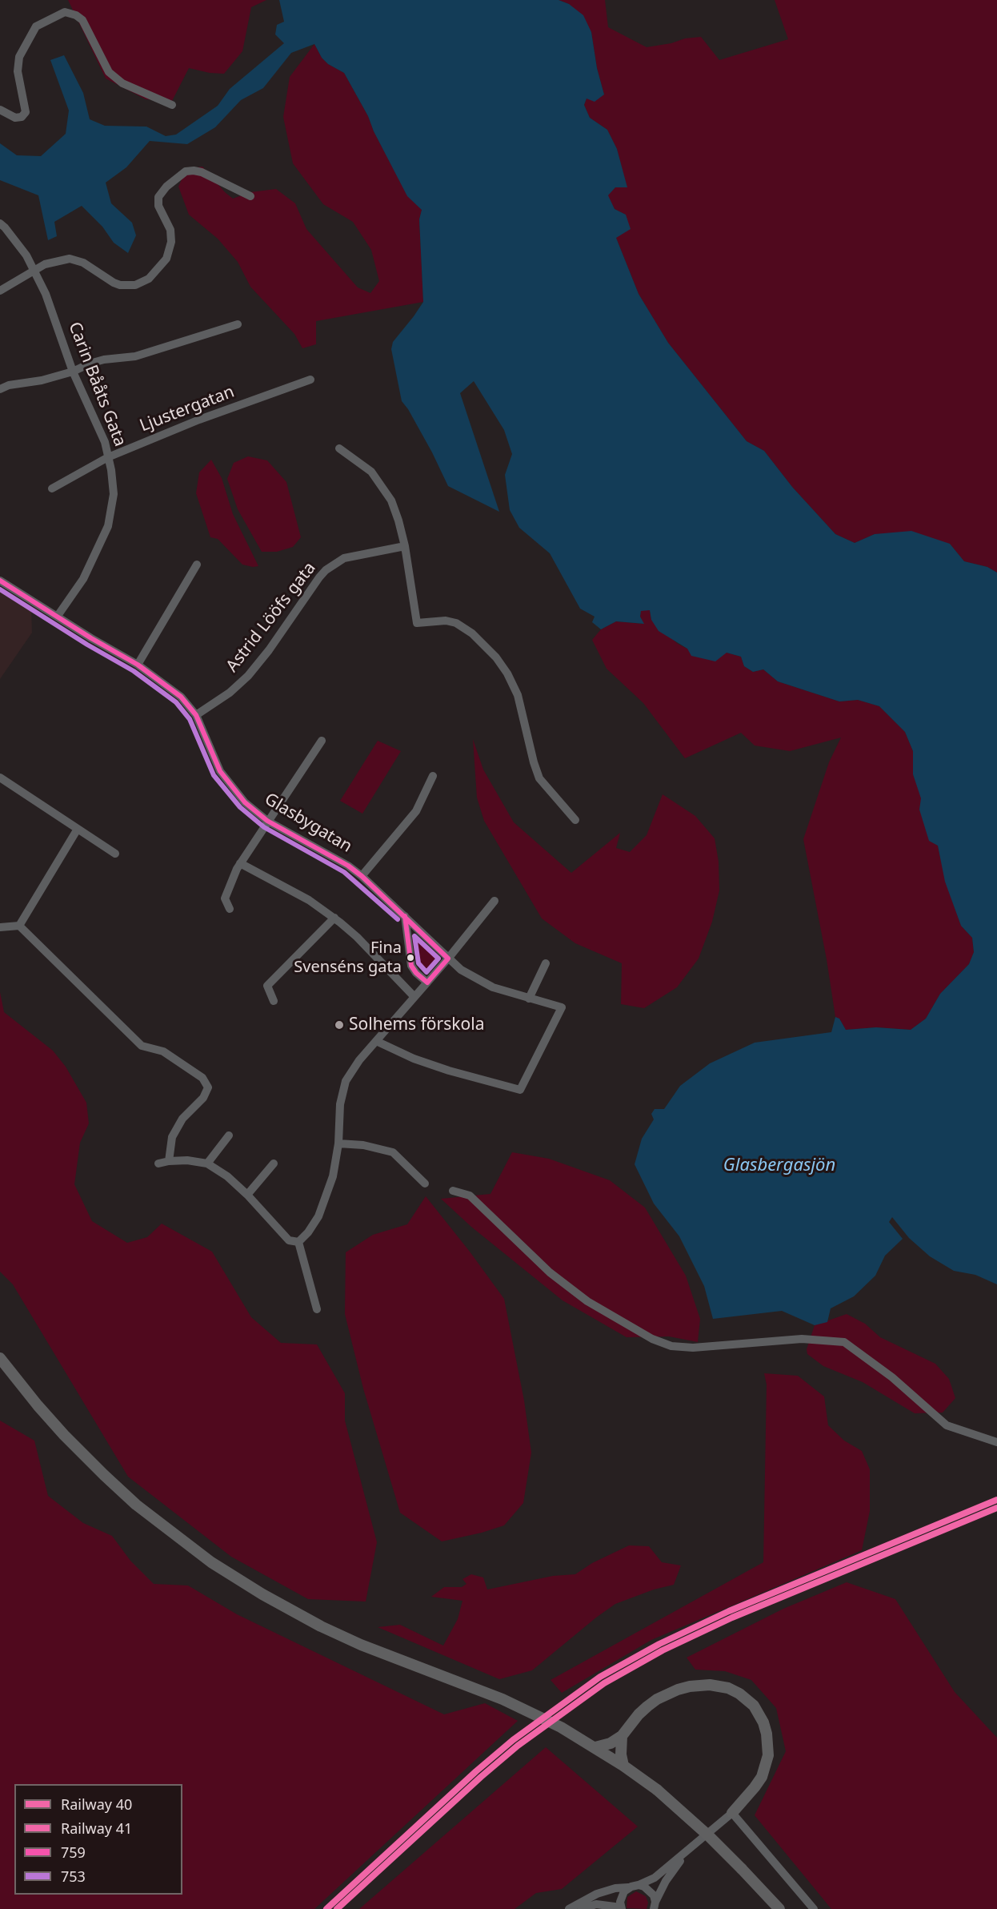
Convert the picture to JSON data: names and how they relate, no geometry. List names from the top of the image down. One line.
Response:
{"streets":{"street":["Carin Bååts Gata","Ljustergatan","Astrid Lööfs gata","Glasbygatan"]},"crossings":[["Carin Bååts Gata","Ljustergatan"],["Carin Bååts Gata","Glasbygatan"],["Astrid Lööfs gata","Glasbygatan"]],"water":["Glasbergasjön"],"places":["Fina Svenséns gata","Solhems förskola"],"lines":["transit line 759","transit line 753","rail line 40","rail line 41"],"legend":["Railway 40","Railway 41","759","753"]}
